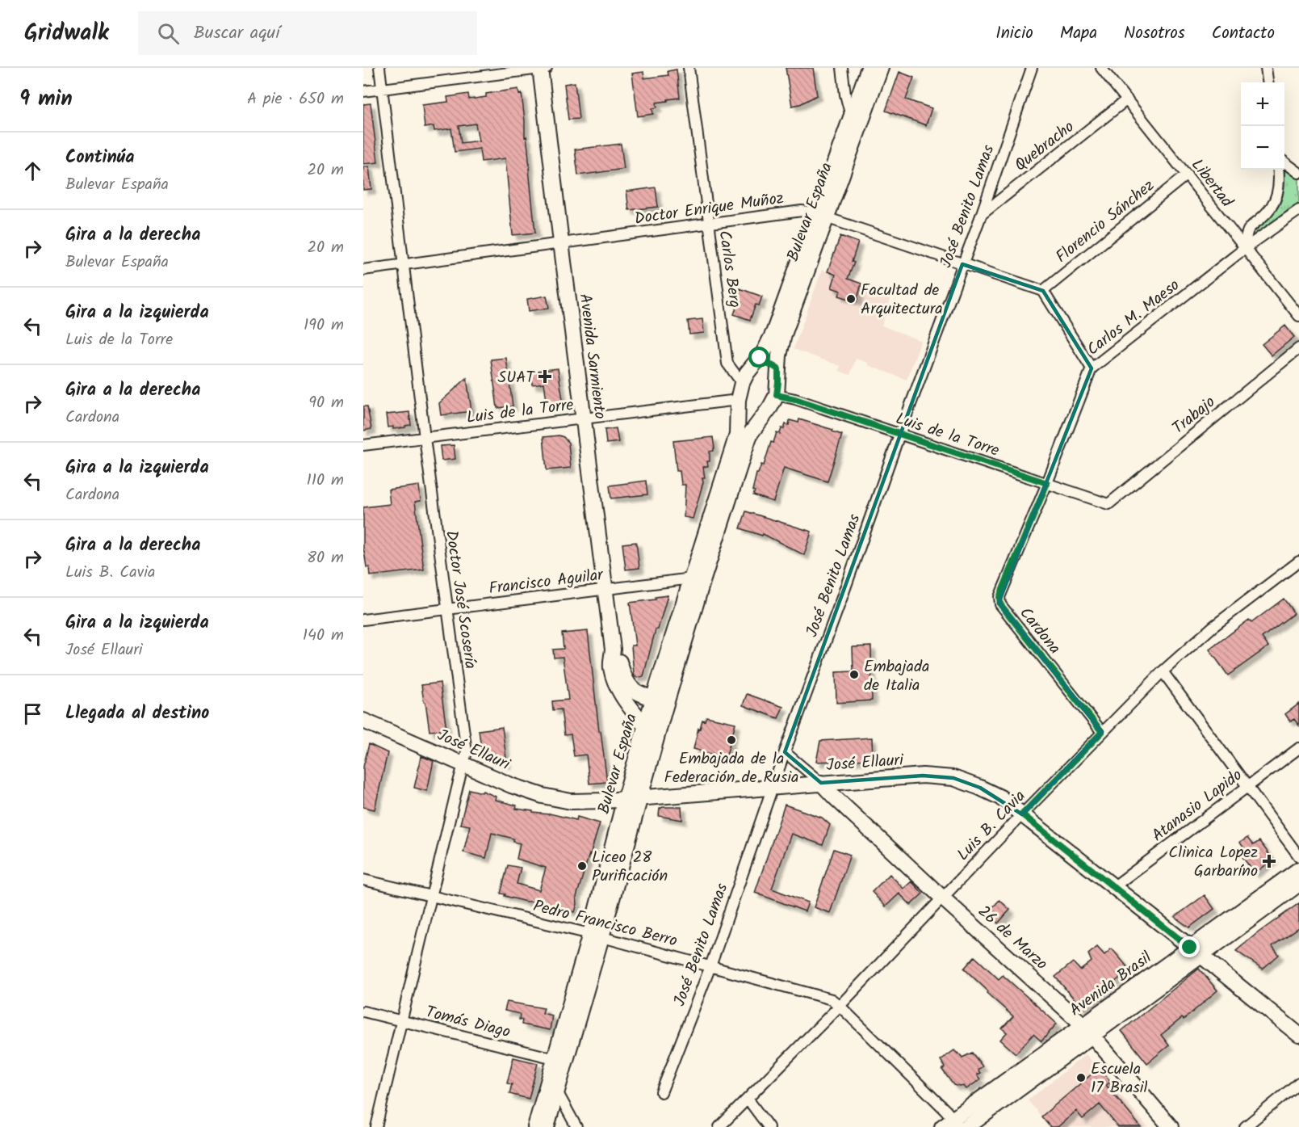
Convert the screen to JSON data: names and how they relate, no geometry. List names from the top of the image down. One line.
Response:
{"streets":{"street":["Quebracho","Libertad","José Benito Lamas","Doctor Enrique Muñoz","Bulevar España","Florencio Sánchez","Carlos Berg","Carlos M. Maeso","Avenida Sarmiento","Luis de la Torre","Trabajo","Francisco Aguilar","Doctor José Scosería","Cardona","José Ellauri","Atanasio Lapido","Luis B. Cavia","Pedro Francisco Berro","26 de Marzo","Avenida Brasil","Tomás Diago"]},"crossings":[["Quebracho","Libertad"],["Quebracho","José Benito Lamas"],["Libertad","Florencio Sánchez"],["Libertad","Carlos M. Maeso"],["José Benito Lamas","Doctor Enrique Muñoz"],["José Benito Lamas","Luis de la Torre"],["José Benito Lamas","José Ellauri"],["José Benito Lamas","Pedro Francisco Berro"],["Doctor Enrique Muñoz","Bulevar España"],["Doctor Enrique Muñoz","Florencio Sánchez"],["Doctor Enrique Muñoz","Carlos Berg"],["Doctor Enrique Muñoz","Avenida Sarmiento"],["Doctor Enrique Muñoz","Doctor José Scosería"],["Bulevar España","Carlos Berg"],["Bulevar España","Avenida Sarmiento"],["Bulevar España","Luis de la Torre"],["Bulevar España","Francisco Aguilar"],["Bulevar España","José Ellauri"],["Bulevar España","Pedro Francisco Berro"],["Bulevar España","Tomás Diago"],["Carlos Berg","Luis de la Torre"],["Carlos M. Maeso","Luis de la Torre"],["Carlos M. Maeso","Cardona"],["Avenida Sarmiento","Luis de la Torre"],["Avenida Sarmiento","Francisco Aguilar"],["Luis de la Torre","Trabajo"],["Luis de la Torre","Doctor José Scosería"],["Luis de la Torre","Cardona"],["Francisco Aguilar","Doctor José Scosería"],["Doctor José Scosería","José Ellauri"],["Doctor José Scosería","Pedro Francisco Berro"],["Doctor José Scosería","Tomás Diago"],["Cardona","Luis B. Cavia"],["José Ellauri","Atanasio Lapido"],["José Ellauri","Luis B. Cavia"],["José Ellauri","26 de Marzo"],["José Ellauri","Avenida Brasil"],["Luis B. Cavia","Pedro Francisco Berro"],["Luis B. Cavia","26 de Marzo"],["Pedro Francisco Berro","Avenida Brasil"],["26 de Marzo","Avenida Brasil"]],"places":{"other":["Facultad de Arquitectura","Embajada de Italia","Embajada de la Federación de Rusia","Liceo 28 Purificación","Escuela 17 Brasil"],"health":["SUAT","Clinica Lopez Garbaríno"]},"page":{"header":"Gridwalk","search":"Buscar aquí","nav":["Inicio","Mapa","Nosotros","Contacto"],"heading":["9 min","A pie · 650 m"],"map_buttons":["+","−"],"list":[["Continúa","Bulevar España","20 m"],["Gira a la derecha","Bulevar España","20 m"],["Gira a la izquierda","Luis de la Torre","190 m"],["Gira a la derecha","Cardona","90 m"],["Gira a la izquierda","Cardona","110 m"],["Gira a la derecha","Luis B. Cavia","80 m"],["Gira a la izquierda","José Ellauri","140 m"],"Llegada al destino"]}}
